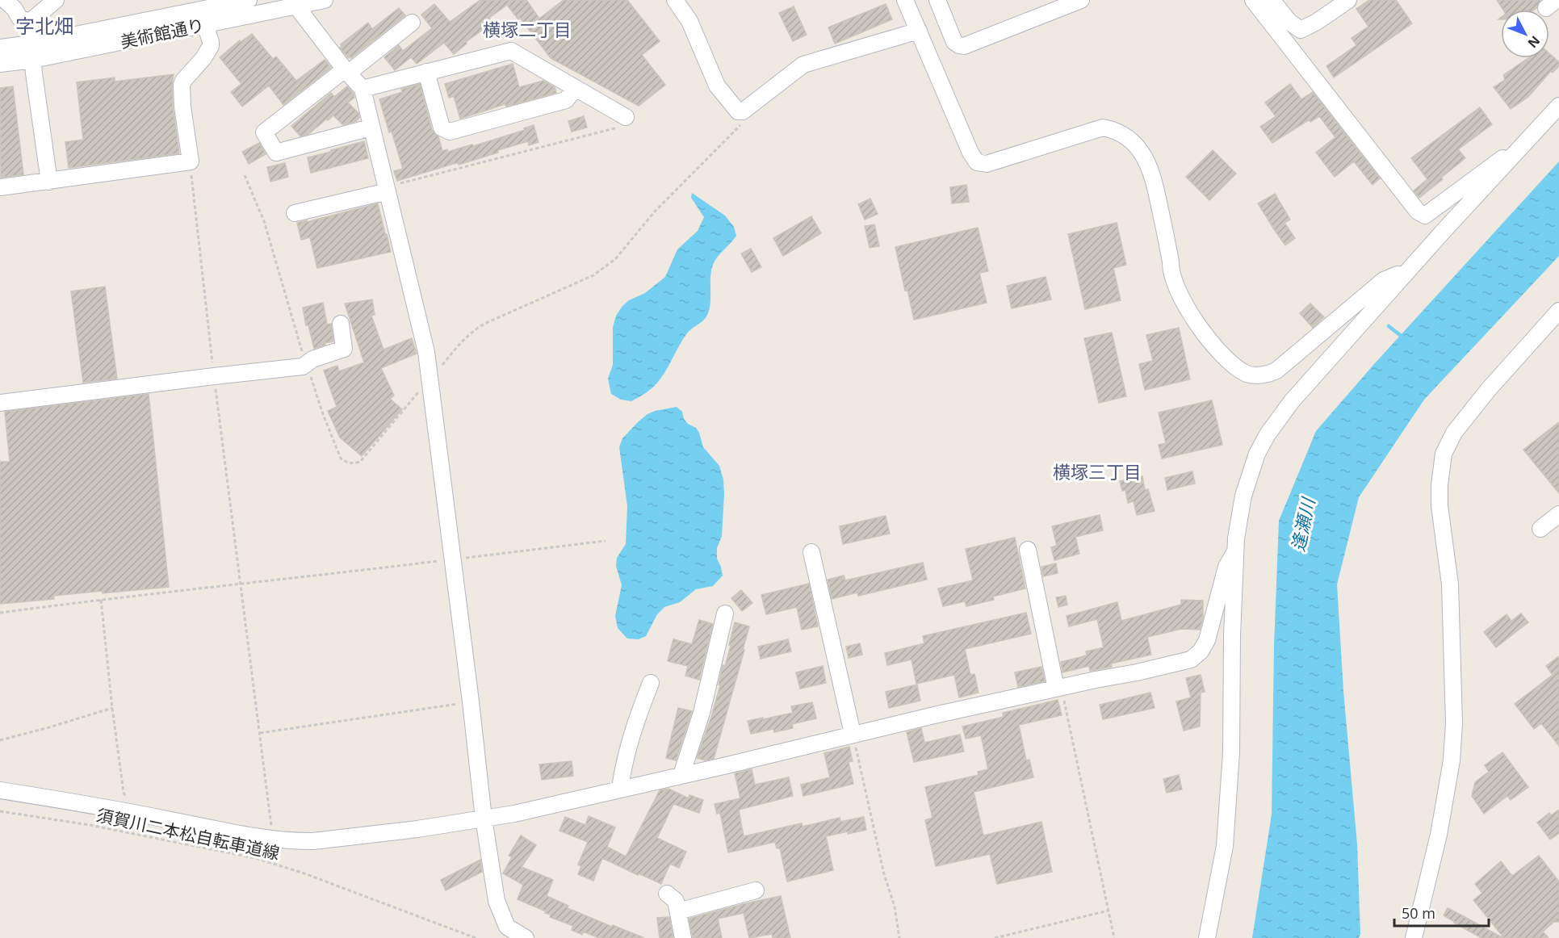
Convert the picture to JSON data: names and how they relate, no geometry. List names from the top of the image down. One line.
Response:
{"streets":{"street":["美術館通り"],"path":["須賀川二本松自転車道線"]},"districts":["字北畑","横塚二丁目","横塚三丁目"],"water":["逢瀬川"],"scale_bar":"50 m","north":"bottom right"}
